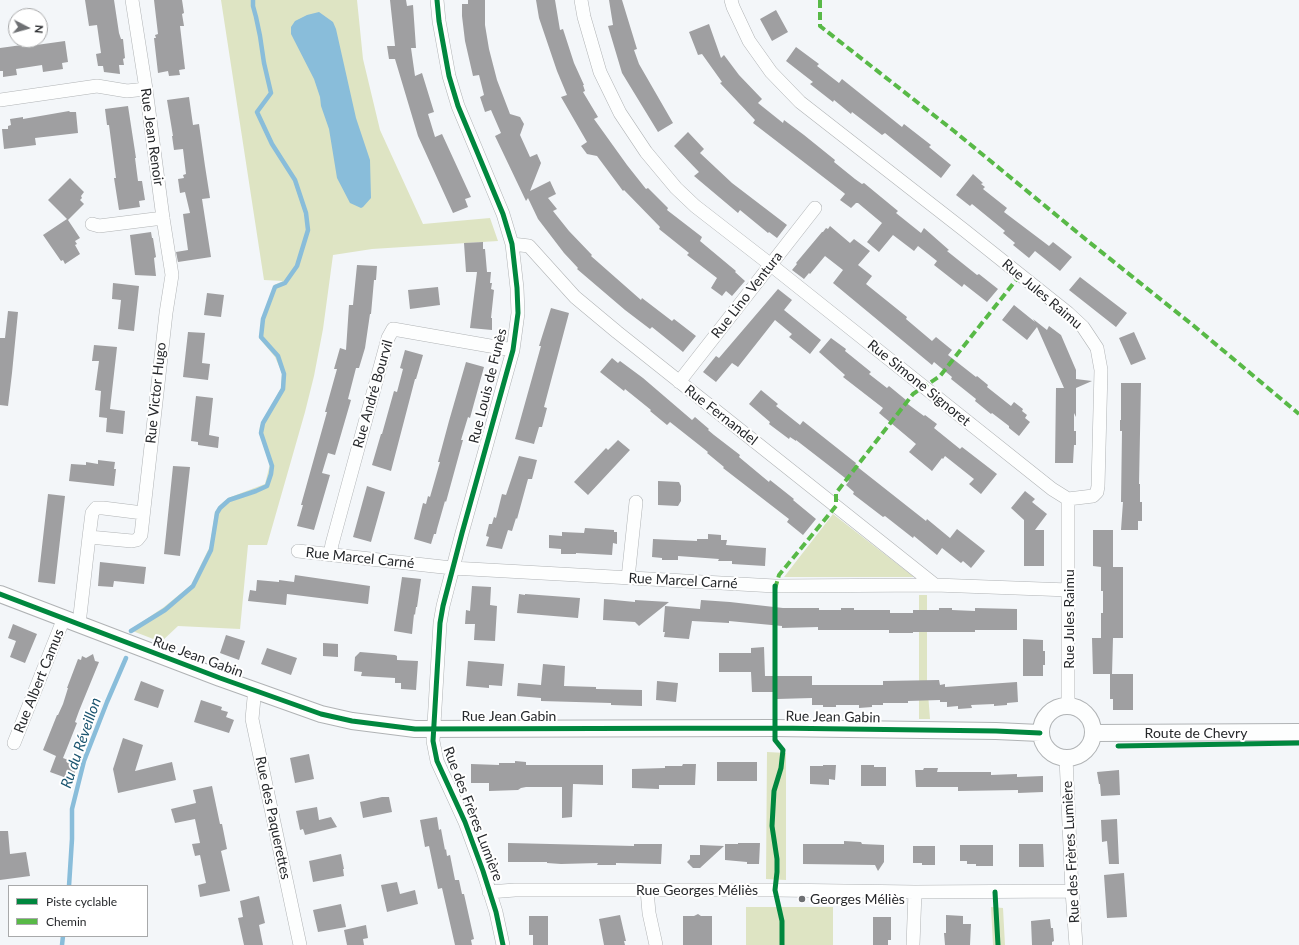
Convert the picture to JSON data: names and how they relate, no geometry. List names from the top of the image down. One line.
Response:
{"streets":{"street":["Rue Jean Renoir","Rue Jules Raimu","Rue Lino Ventura","Rue Simone Signoret","Rue Louis de Funès","Rue Victor Hugo","Rue André Bourvil","Rue Fernandel","Rue Marcel Carné","Rue Jean Gabin","Rue Albert Camus","Route de Chevry","Rue des Frères Lumière","Rue des Paquerettes","Rue Georges Méliès"]},"crossings":[["Rue Jean Renoir","Rue Victor Hugo"],["Rue Jules Raimu","Rue Simone Signoret"],["Rue Jules Raimu","Rue Marcel Carné"],["Rue Jules Raimu","Rue Jean Gabin"],["Rue Jules Raimu","Route de Chevry"],["Rue Jules Raimu","Rue des Frères Lumière"],["Rue Lino Ventura","Rue Simone Signoret"],["Rue Lino Ventura","Rue Fernandel"],["Rue Louis de Funès","Rue André Bourvil"],["Rue Louis de Funès","Rue Fernandel"],["Rue Louis de Funès","Rue Marcel Carné"],["Rue Louis de Funès","Rue Jean Gabin"],["Rue Louis de Funès","Rue des Frères Lumière"],["Rue André Bourvil","Rue Marcel Carné"],["Rue Fernandel","Rue Marcel Carné"],["Rue Jean Gabin","Rue Albert Camus"],["Rue Jean Gabin","Route de Chevry"],["Rue Jean Gabin","Rue des Frères Lumière"],["Rue Jean Gabin","Rue des Paquerettes"],["Route de Chevry","Rue des Frères Lumière"],["Rue des Frères Lumière","Rue Georges Méliès"]],"water":["Ru du Réveillon"],"places":["Georges Méliès"],"legend":["Piste cyclable","Chemin"],"north":"right"}
